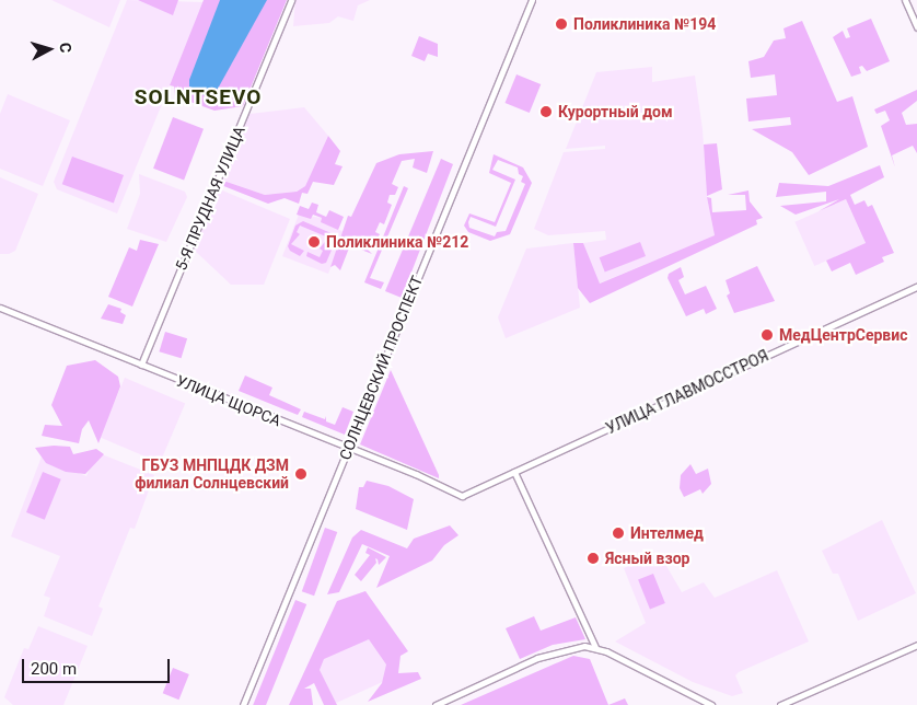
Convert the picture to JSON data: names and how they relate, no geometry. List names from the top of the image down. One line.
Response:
{"streets":{"street":["5-Я ПРУДНАЯ УЛИЦА","СОЛНЦЕВСКИЙ ПРОСПЕКТ","УЛИЦА ГЛАВМОССТРОЯ","УЛИЦА ЩОРСА"]},"crossings":[["5-Я ПРУДНАЯ УЛИЦА","УЛИЦА ЩОРСА"],["СОЛНЦЕВСКИЙ ПРОСПЕКТ","УЛИЦА ЩОРСА"],["УЛИЦА ГЛАВМОССТРОЯ","УЛИЦА ЩОРСА"]],"districts":["SOLNTSEVO"],"places":["Поликлиника №194","Курортный дом","Поликлиника №212","МедЦентрСервис","ГБУЗ МНПЦДК ДЗМ филиал Солнцевский","Интелмед","Ясный взор"],"scale_bar":"200 m","north":"right"}
